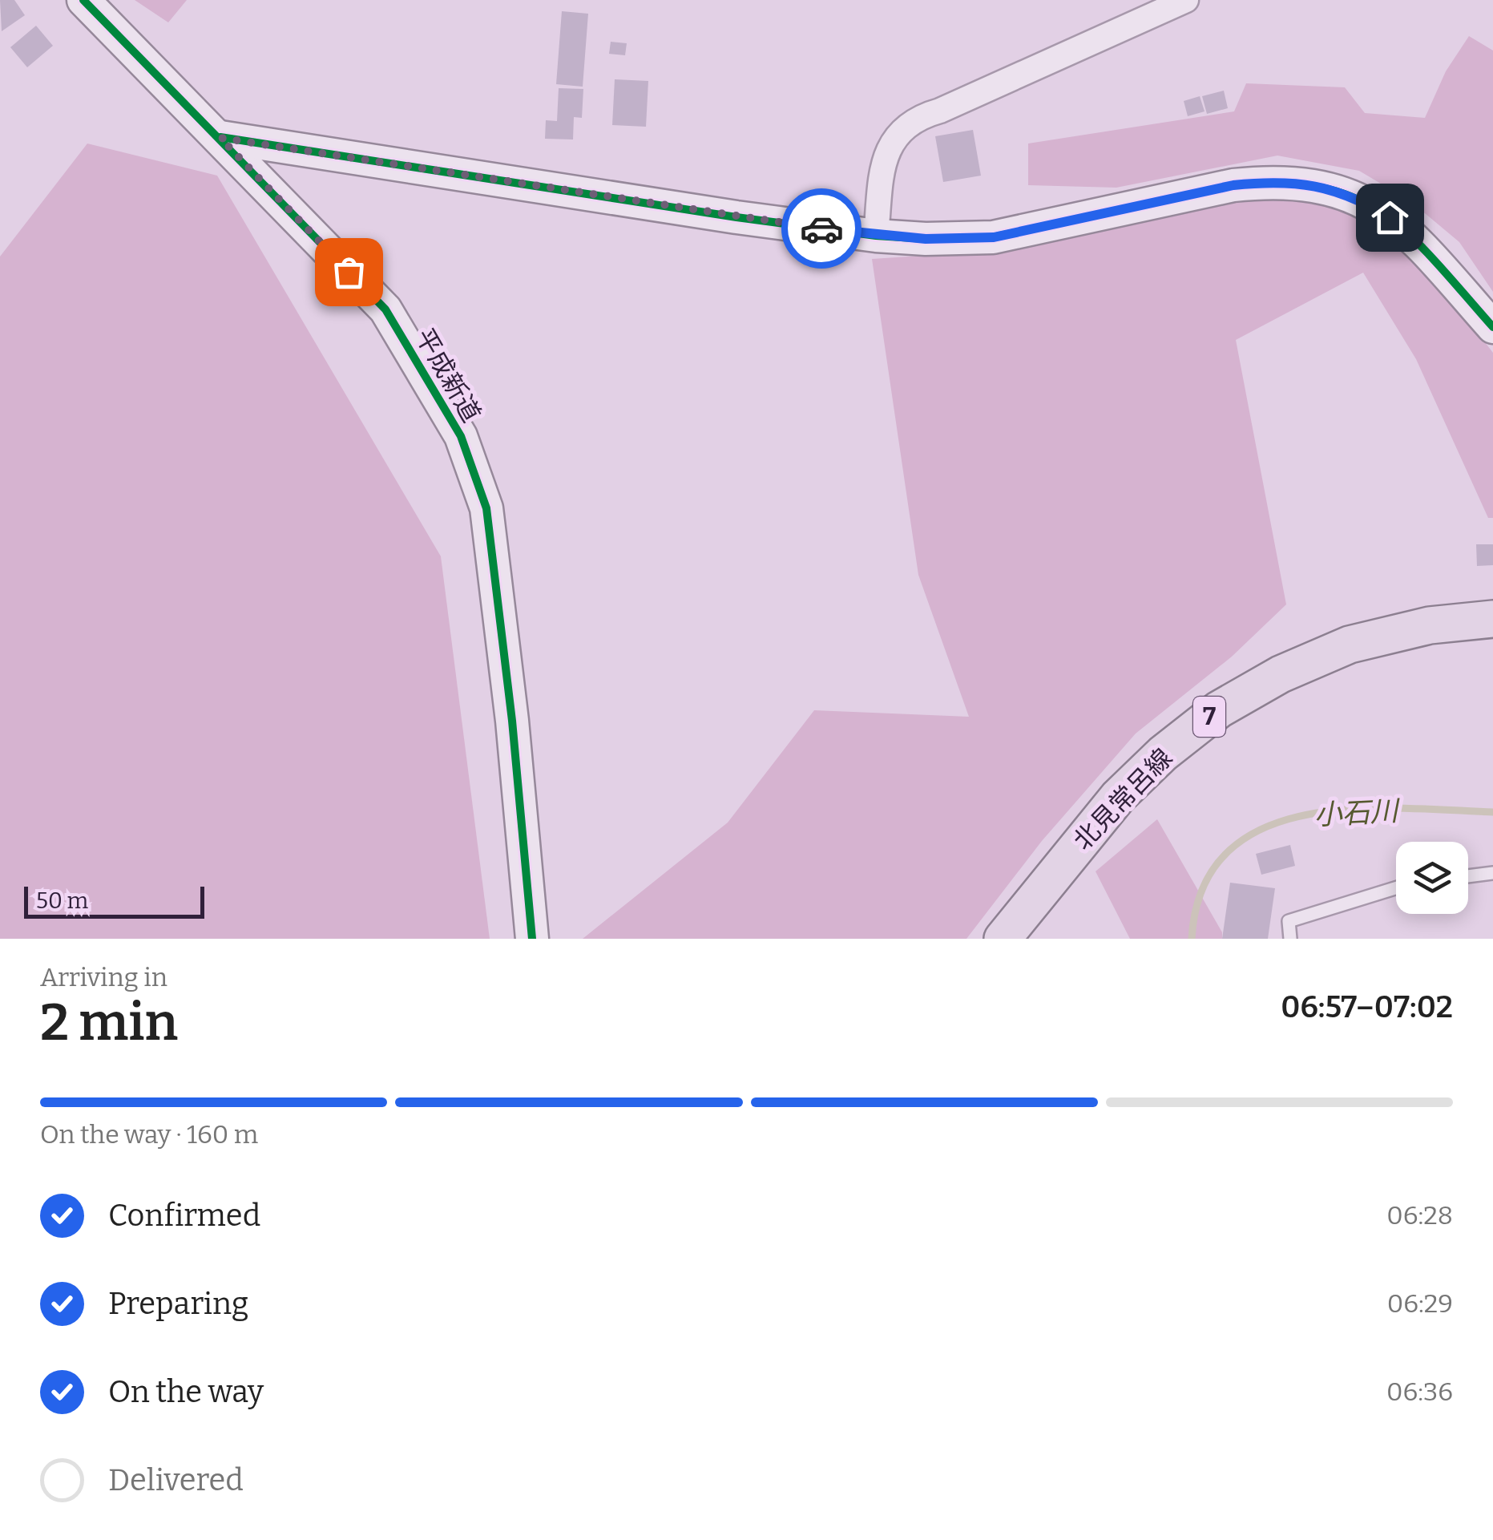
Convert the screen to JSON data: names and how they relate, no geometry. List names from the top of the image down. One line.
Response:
{"streets":{"main road":["7","北見常呂線"],"street":["平成新道"]},"water":["小石川"],"scale_bar":"50 m","page":{"scale":"50 m","heading":["2 min","Arriving in","06:57–07:02"],"bar":"On the way · 160 m","list":[["Confirmed","06:28"],["Preparing","06:29"],["On the way","06:36"],"Delivered"]}}
